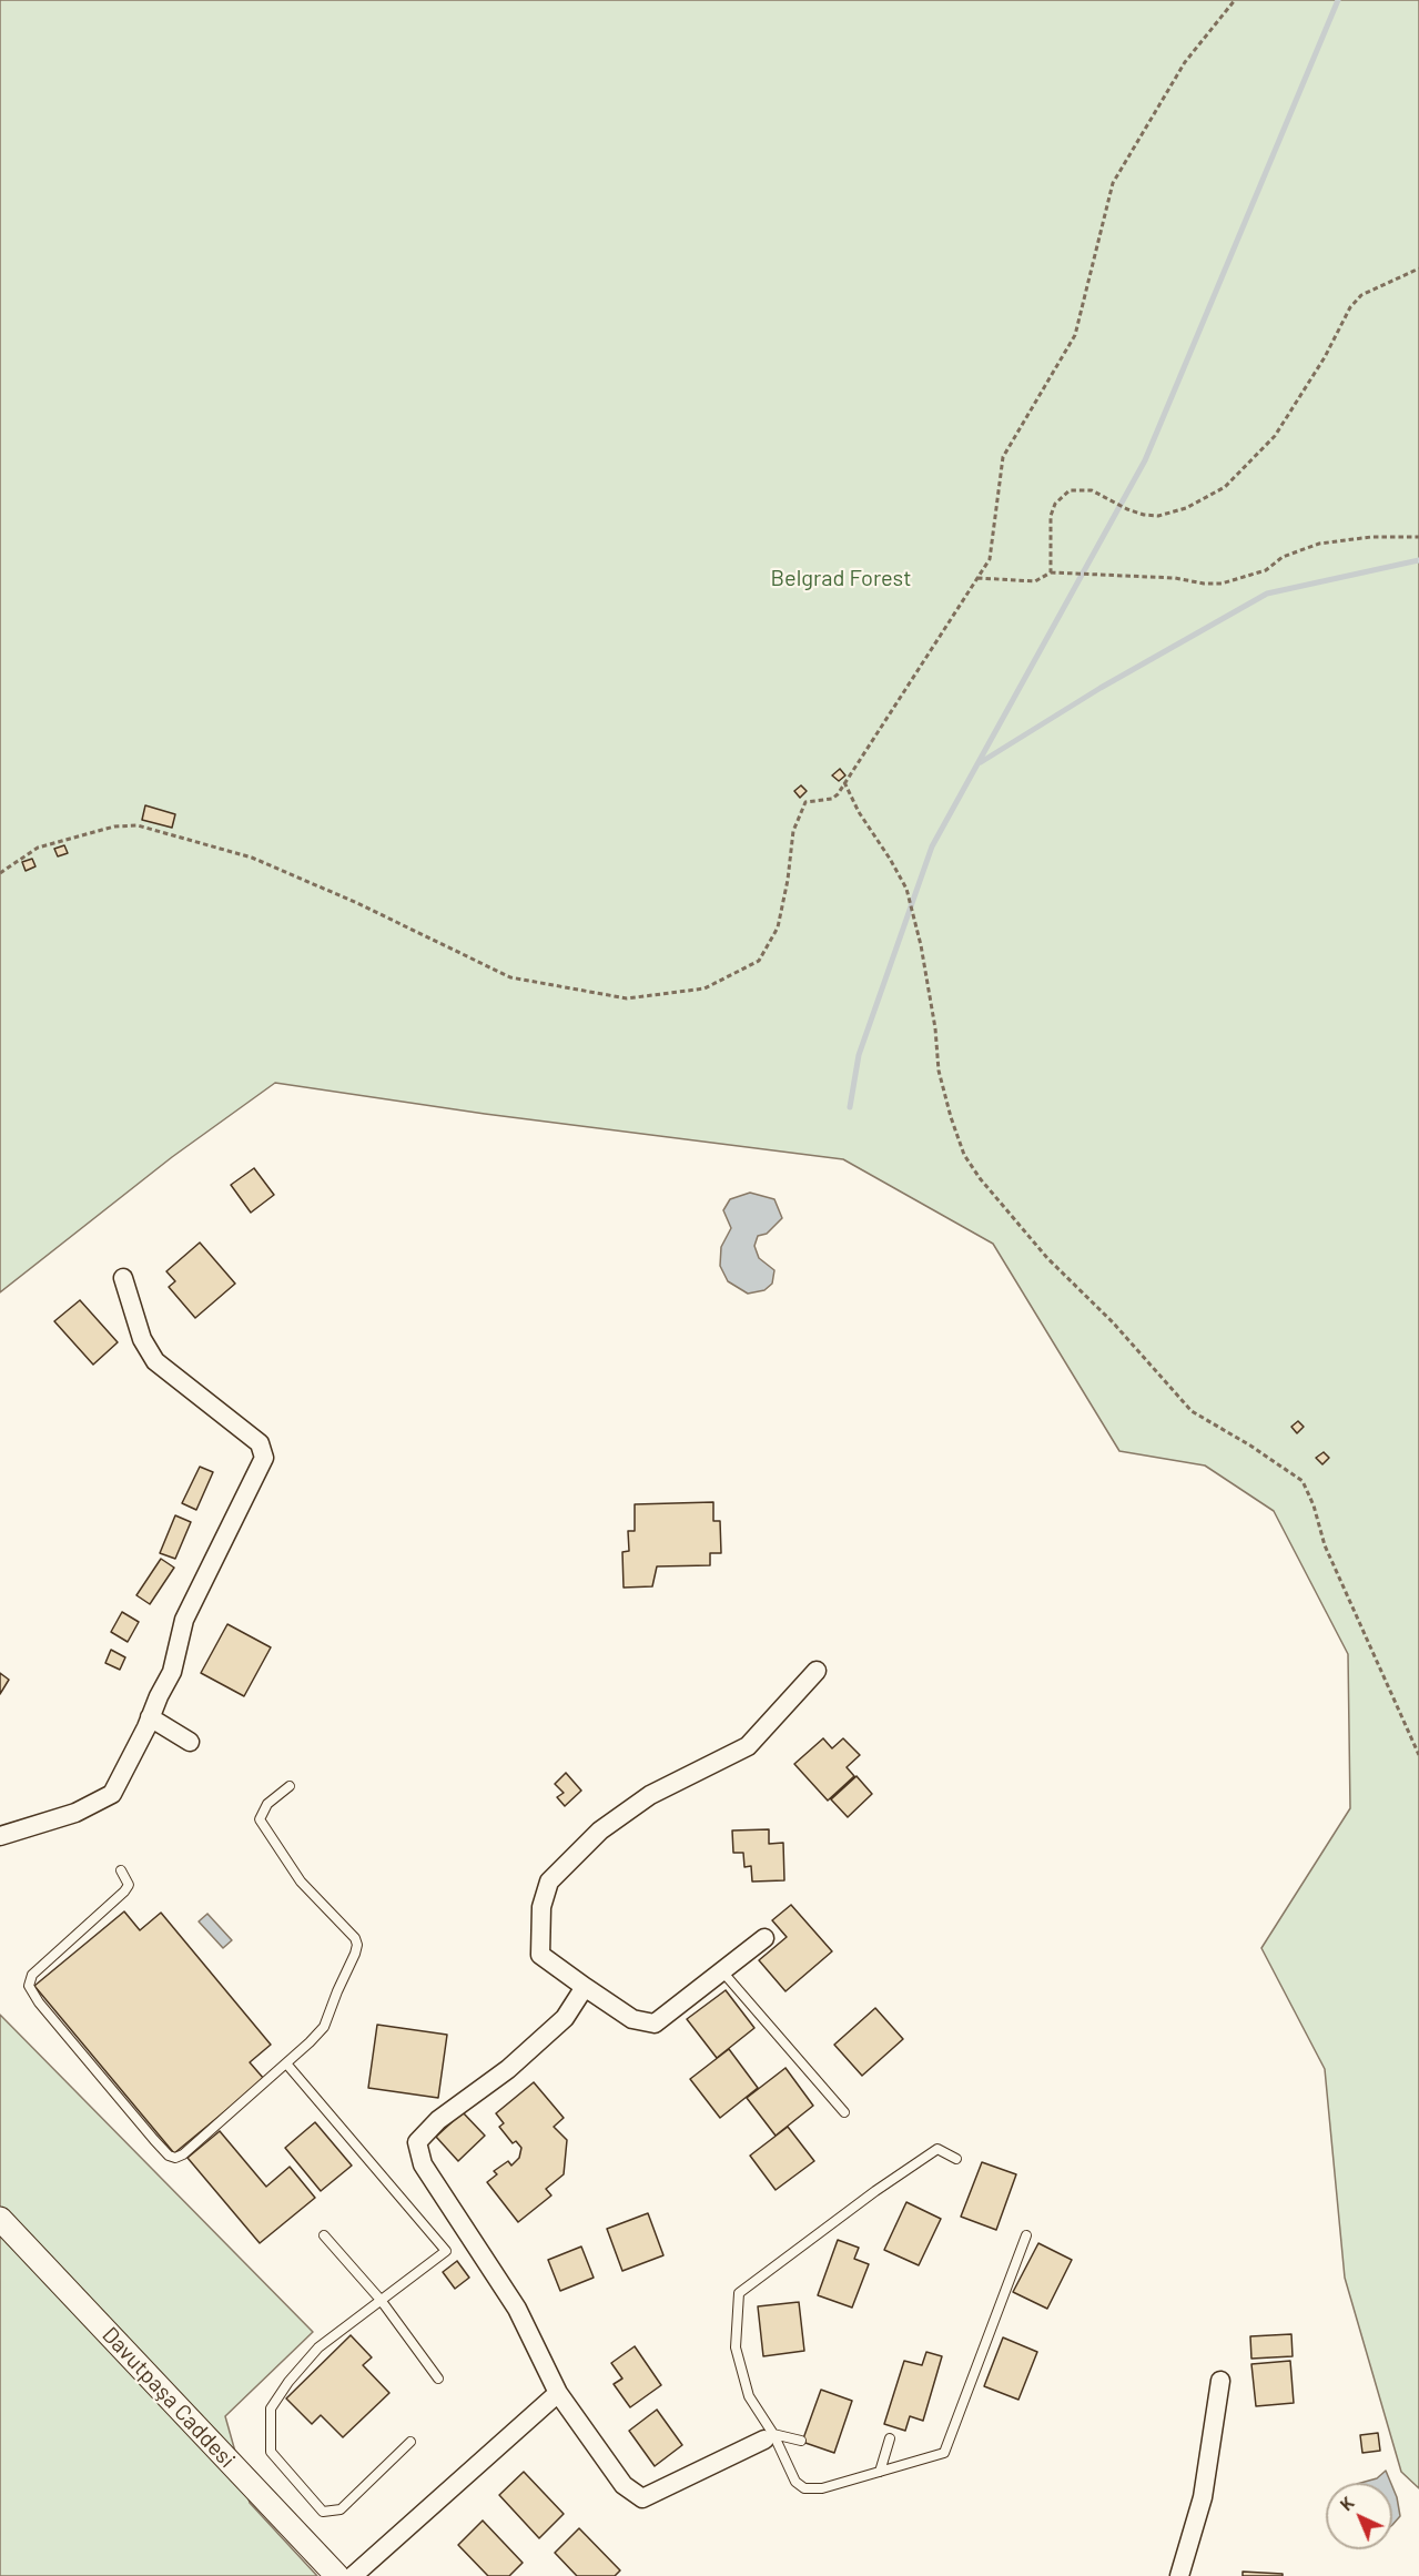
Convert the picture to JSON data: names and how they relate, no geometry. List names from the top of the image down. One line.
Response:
{"streets":{"street":["Davutpaşa Caddesi"]},"parks":["Belgrad Forest"],"north":"top left"}
